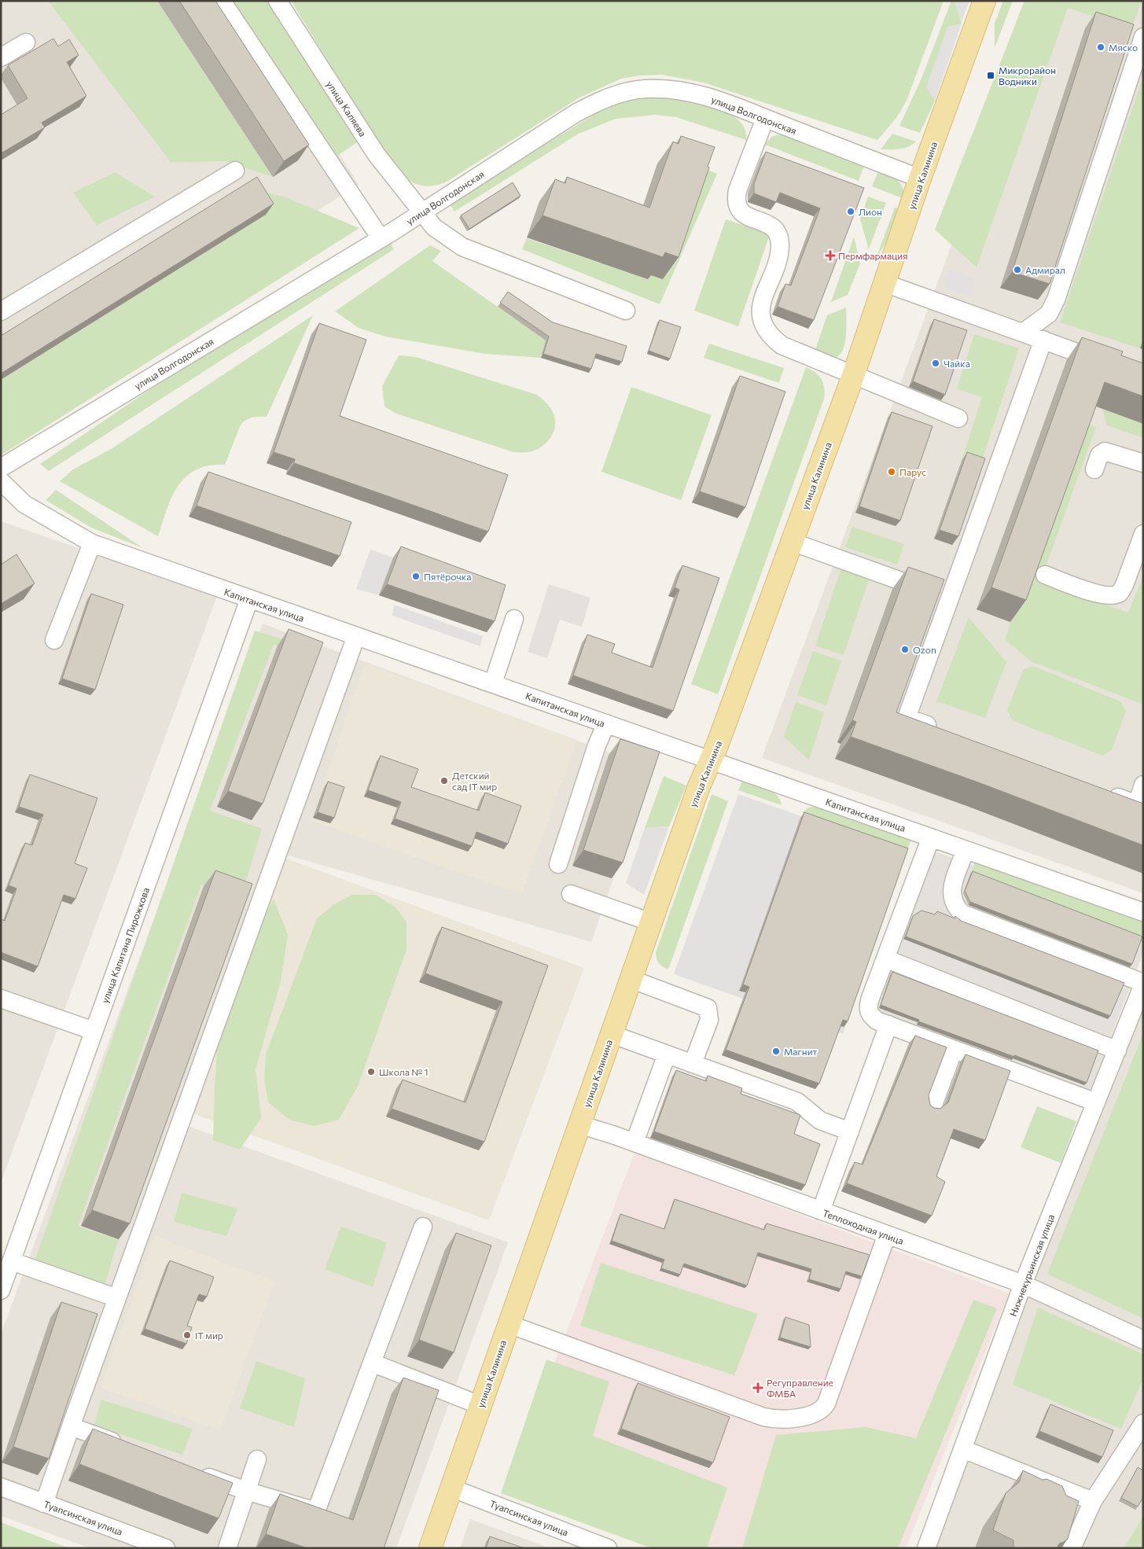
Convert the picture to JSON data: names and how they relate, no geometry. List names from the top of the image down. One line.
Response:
{"streets":{"main road":["улица Калинина"],"street":["улица Каляева","улица Волгодонская","Капитанская улица","улица Капитана Пирожкова","Теплоходная улица","Нижнекурьинская улица","Туапсинская улица"]},"crossings":[["улица Каляева","улица Волгодонская"],["улица Волгодонская","улица Калинина"],["улица Калинина","Капитанская улица"],["улица Калинина","Теплоходная улица"],["улица Калинина","Туапсинская улица"],["Капитанская улица","улица Капитана Пирожкова"],["Теплоходная улица","Нижнекурьинская улица"]],"places":{"other":["Мяско","Лион","Адмирал","Чайка","Парус","Пятёрочка","Ozon","Детский сад IT мир","Магнит","Школа № 1","IT мир"],"transit":["Микрорайон Водники"],"health":["Пермфармация","Регуправление ФМБА"]}}
